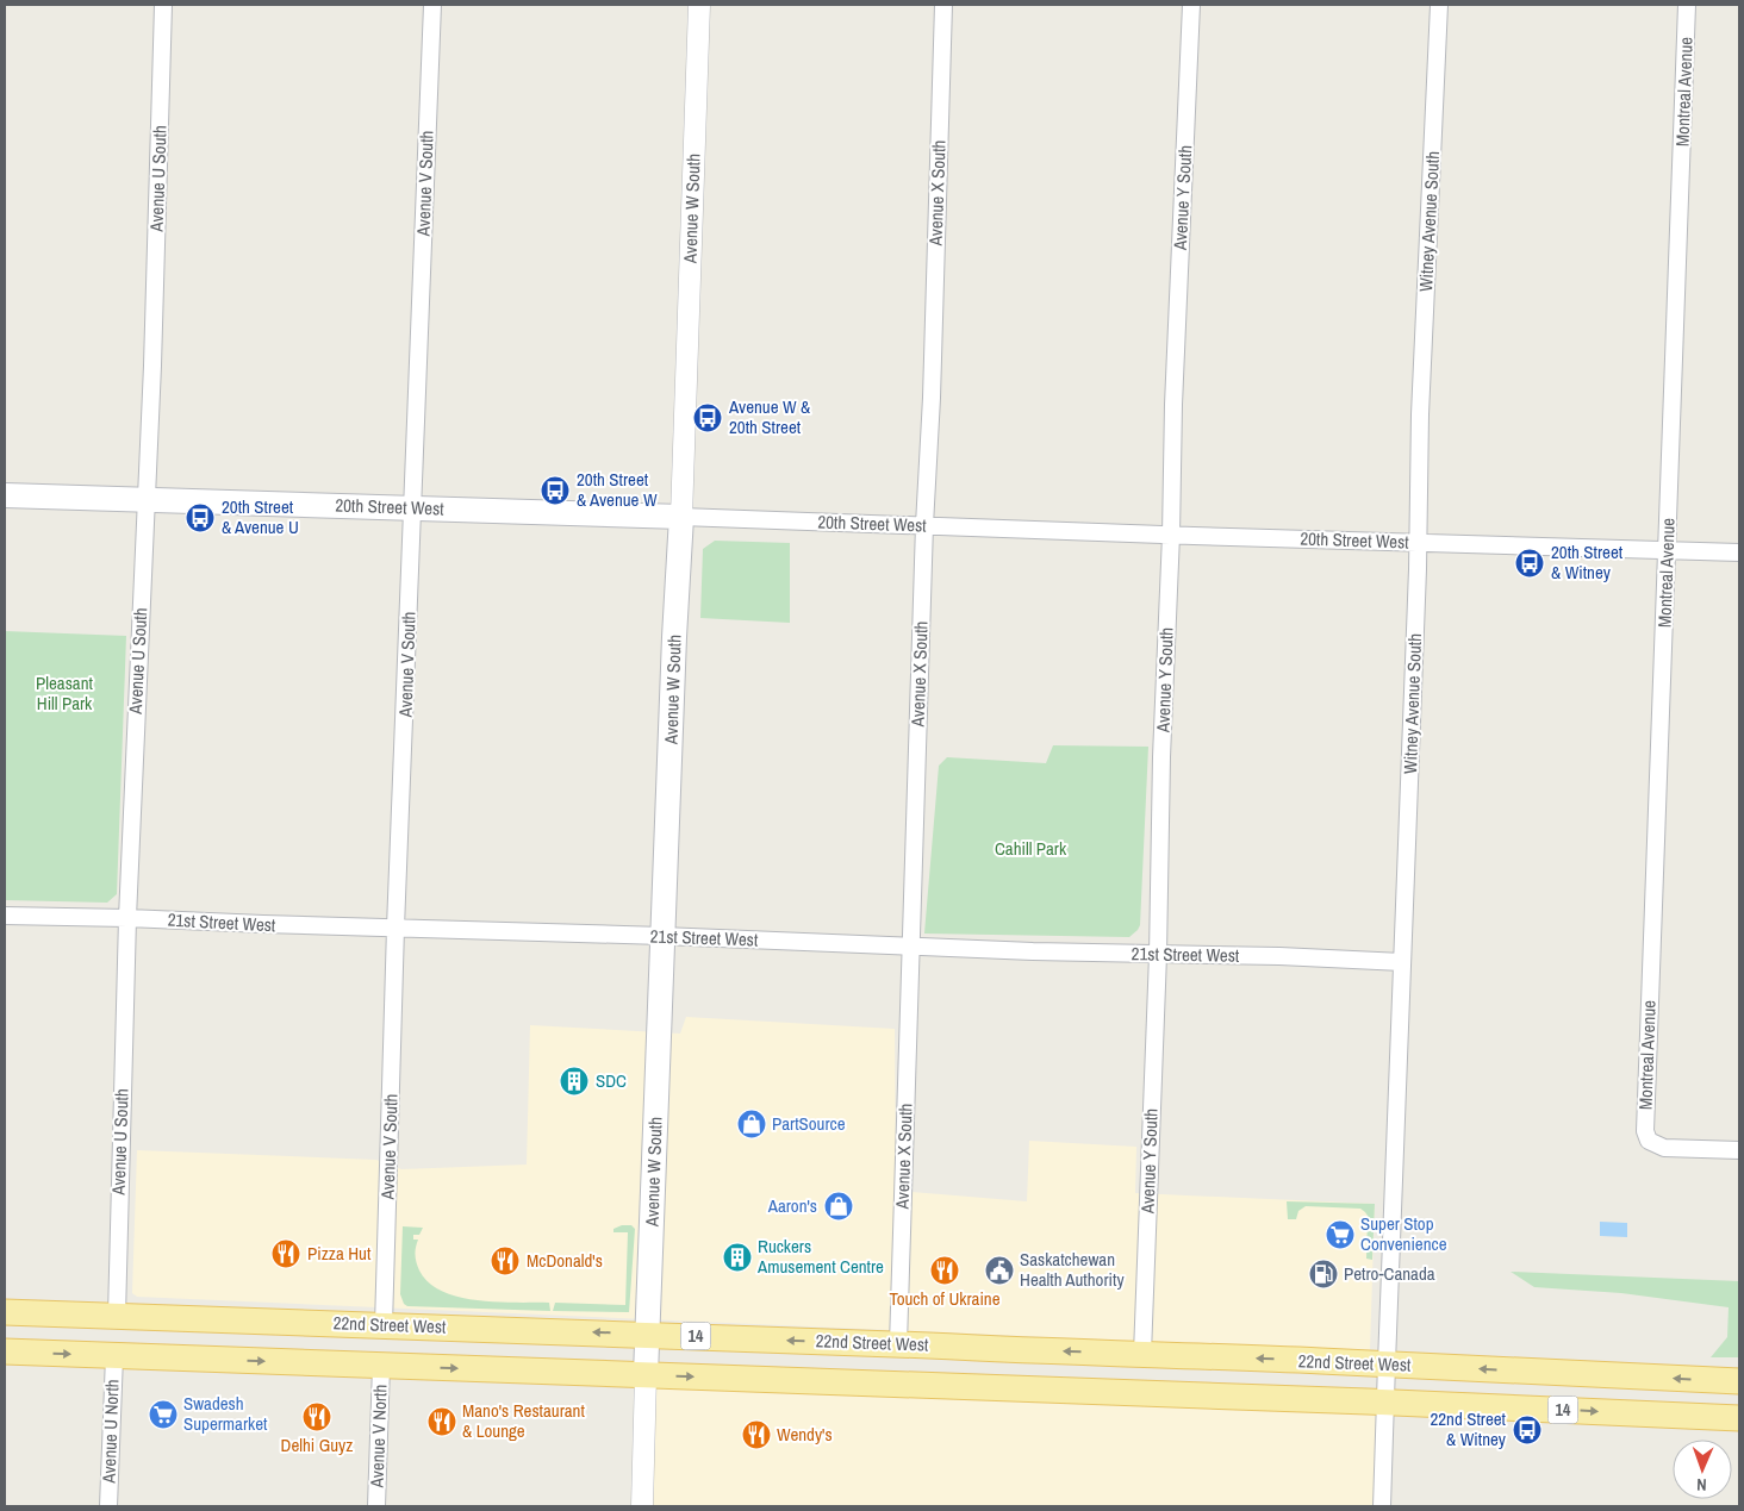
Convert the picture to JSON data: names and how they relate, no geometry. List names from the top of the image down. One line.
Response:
{"streets":{"main road":["Avenue W South","20th Street West","22nd Street West","14"],"street":["Montreal Avenue","Avenue U South","Avenue V South","Avenue X South","Avenue Y South","Witney Avenue South","21st Street West","Avenue U North","Avenue V North"]},"crossings":[["Montreal Avenue","20th Street West"],["Avenue U South","20th Street West"],["Avenue U South","21st Street West"],["Avenue U South","22nd Street West"],["Avenue V South","20th Street West"],["Avenue V South","21st Street West"],["Avenue V South","22nd Street West"],["Avenue X South","20th Street West"],["Avenue X South","21st Street West"],["Avenue X South","22nd Street West"],["Avenue Y South","20th Street West"],["Avenue Y South","21st Street West"],["Avenue Y South","22nd Street West"],["Avenue W South","20th Street West"],["Avenue W South","21st Street West"],["Avenue W South","22nd Street West"],["Avenue W South","14"],["Witney Avenue South","20th Street West"],["Witney Avenue South","21st Street West"],["Witney Avenue South","22nd Street West"],["Witney Avenue South","14"],["14","Avenue U North"],["14","Avenue V North"]],"parks":["Pleasant Hill Park","Cahill Park"],"places":{"bus stop":["Avenue W & 20th Street","20th Street & Avenue W","20th Street & Avenue U","20th Street & Witney","22nd Street & Witney"],"building":["SDC","Ruckers Amusement Centre"],"shop":["PartSource","Aaron's"],"supermarket":["Super Stop Convenience","Swadesh Supermarket"],"restaurant":["Pizza Hut","McDonald's","Touch of Ukraine","Delhi Guyz","Mano's Restaurant & Lounge","Wendy's"],"public building":["Saskatchewan Health Authority"],"fuel station":["Petro-Canada"]},"north":"bottom"}
